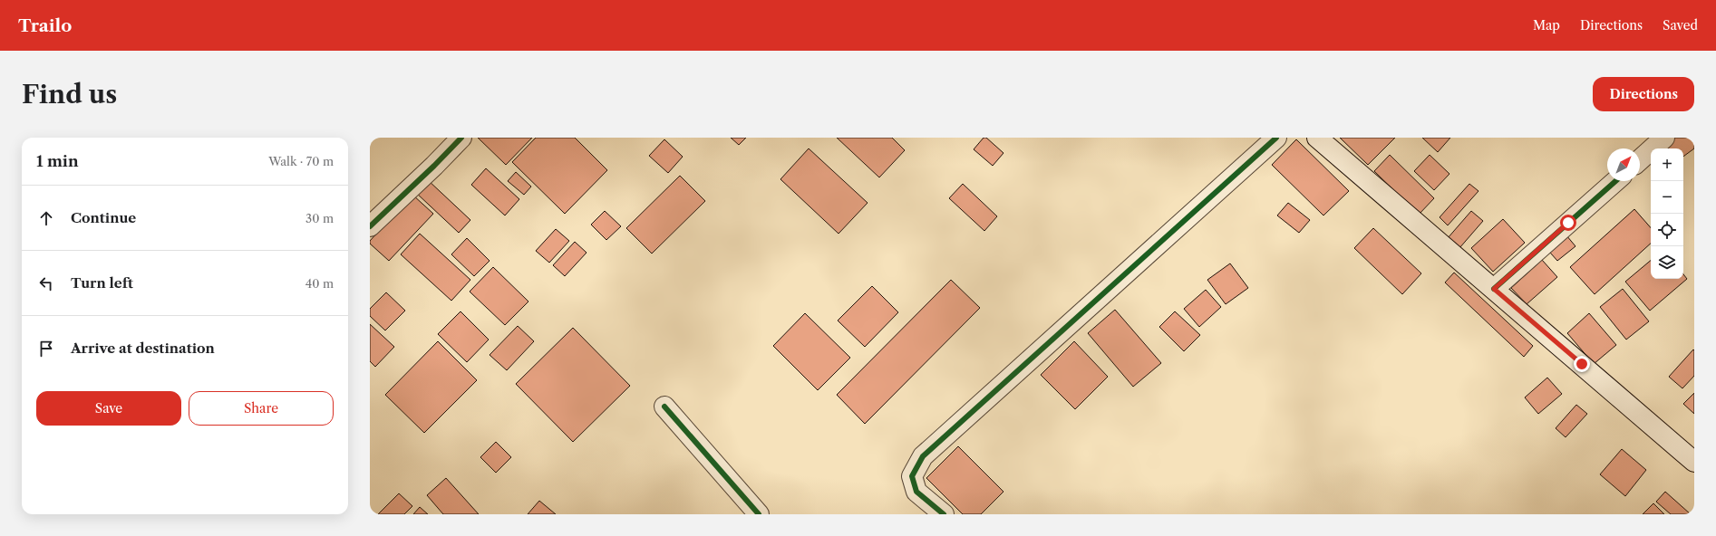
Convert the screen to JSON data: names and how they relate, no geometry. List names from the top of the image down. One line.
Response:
{"north":"top right","page":{"header":"Trailo","nav":["Map","Directions","Saved"],"buttons":["Directions",["Save","Share"]],"title":"Find us","heading":["1 min","Walk · 70 m"],"map_buttons":["+","−"],"list":[["Continue","30 m"],["Turn left","40 m"],"Arrive at destination"]}}
